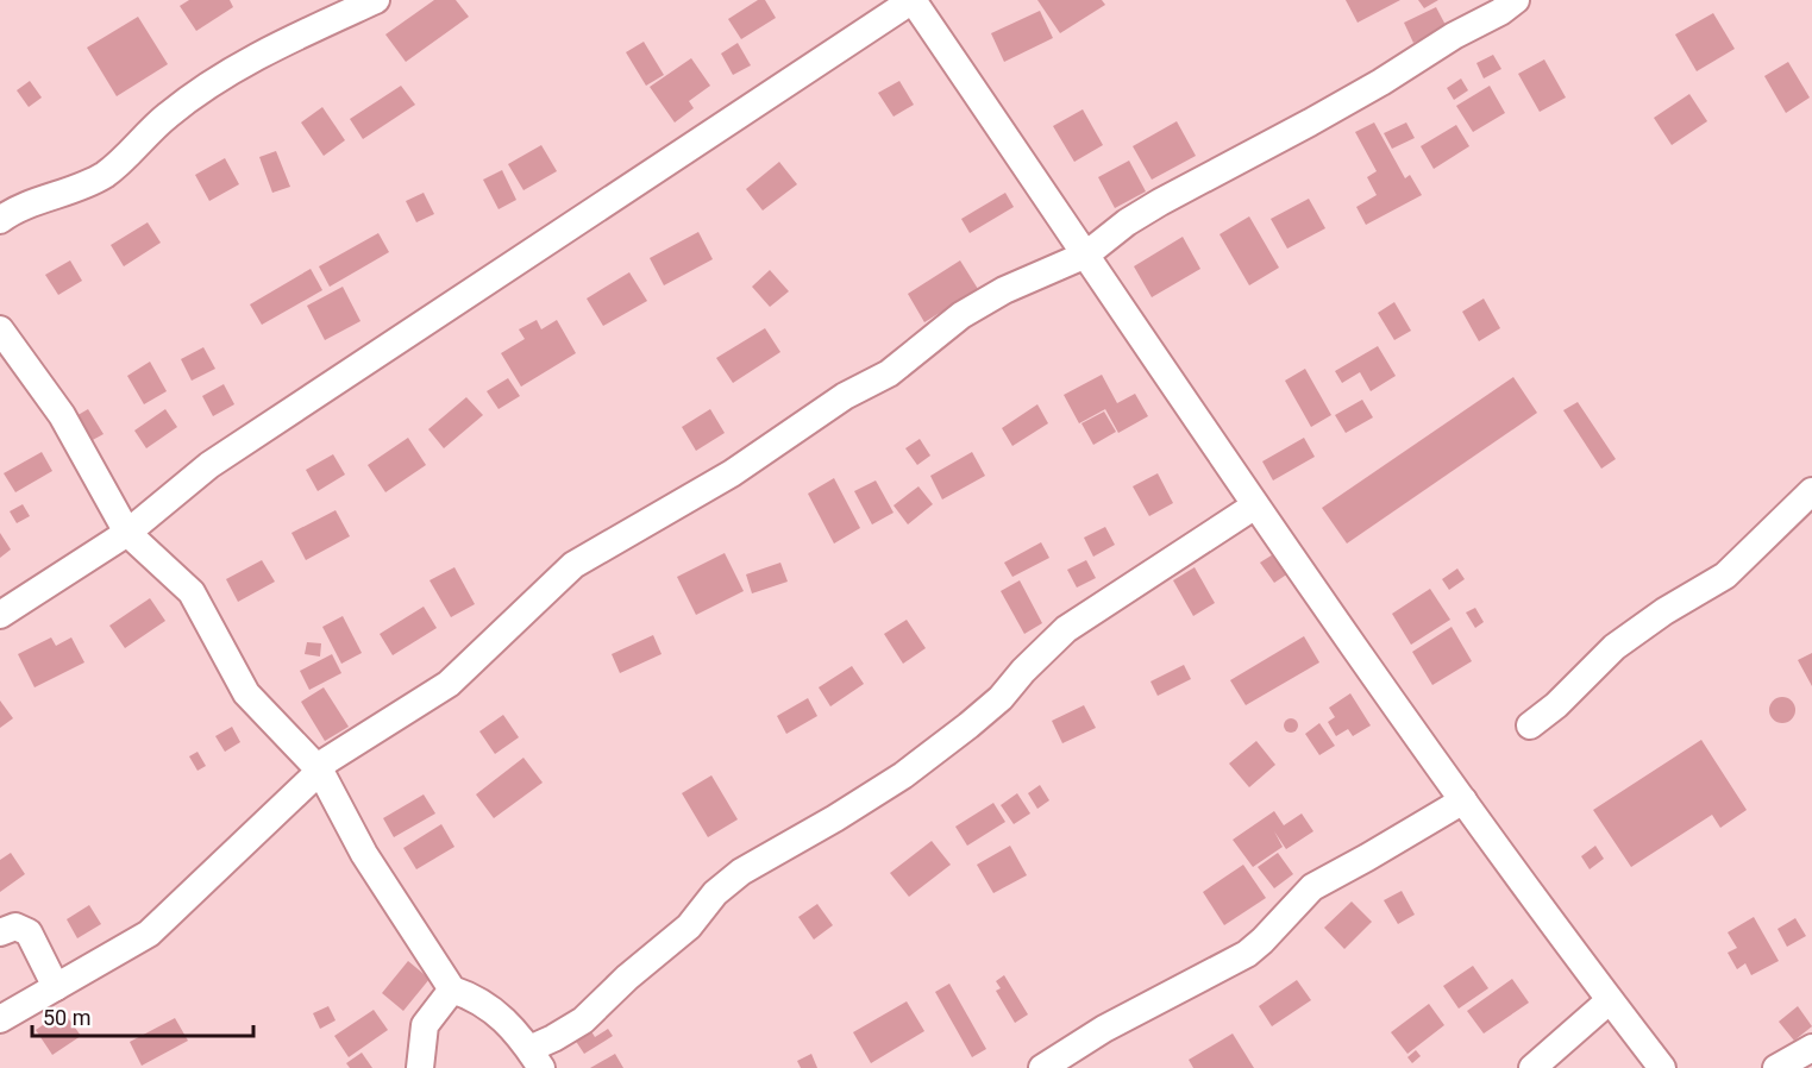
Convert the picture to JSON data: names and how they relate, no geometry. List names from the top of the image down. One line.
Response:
{"scale_bar":"50 m"}
